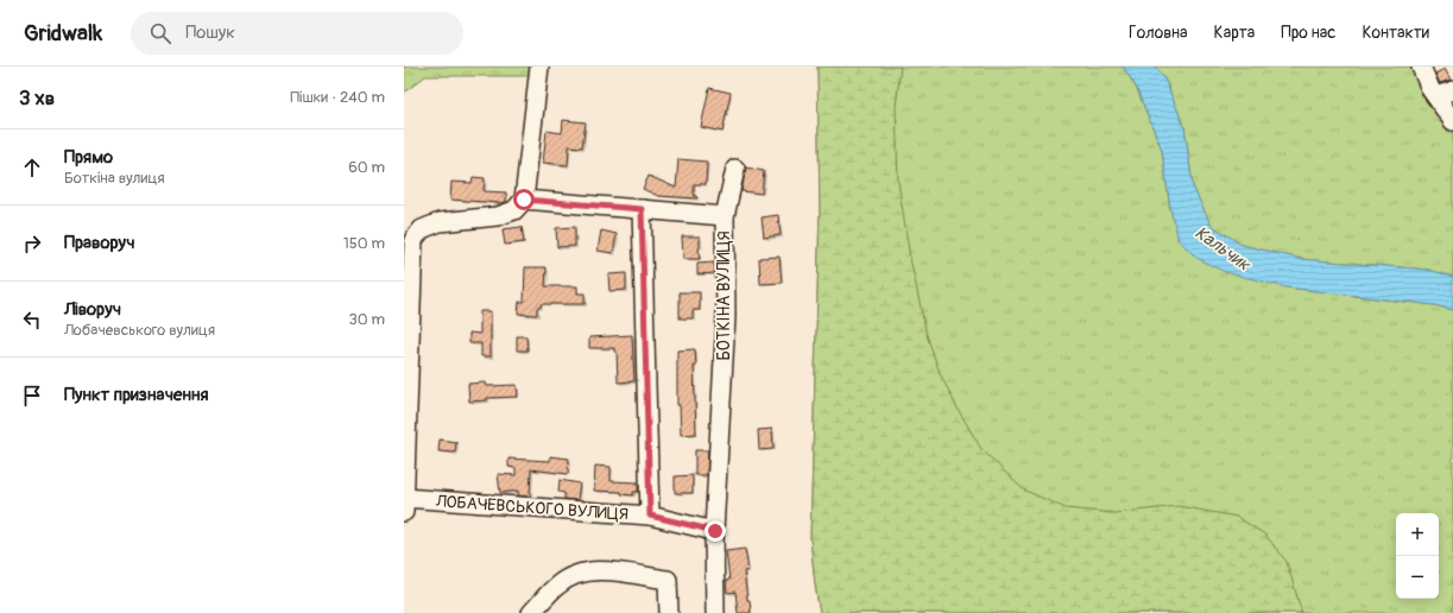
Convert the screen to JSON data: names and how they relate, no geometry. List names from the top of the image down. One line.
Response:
{"streets":{"street":["БОТКІНА ВУЛИЦЯ","ЛОБАЧЕВСЬКОГО ВУЛИЦЯ"]},"crossings":[["БОТКІНА ВУЛИЦЯ","ЛОБАЧЕВСЬКОГО ВУЛИЦЯ"]],"water":["Кальчик"],"page":{"header":"Gridwalk","search":"Пошук","nav":["Головна","Карта","Про нас","Контакти"],"heading":["3 хв","Пішки · 240 m"],"list":[["Прямо","Боткіна вулиця","60 m"],["Праворуч","150 m"],["Ліворуч","Лобачевського вулиця","30 m"],"Пункт призначення"],"map_buttons":["+","−"]}}
